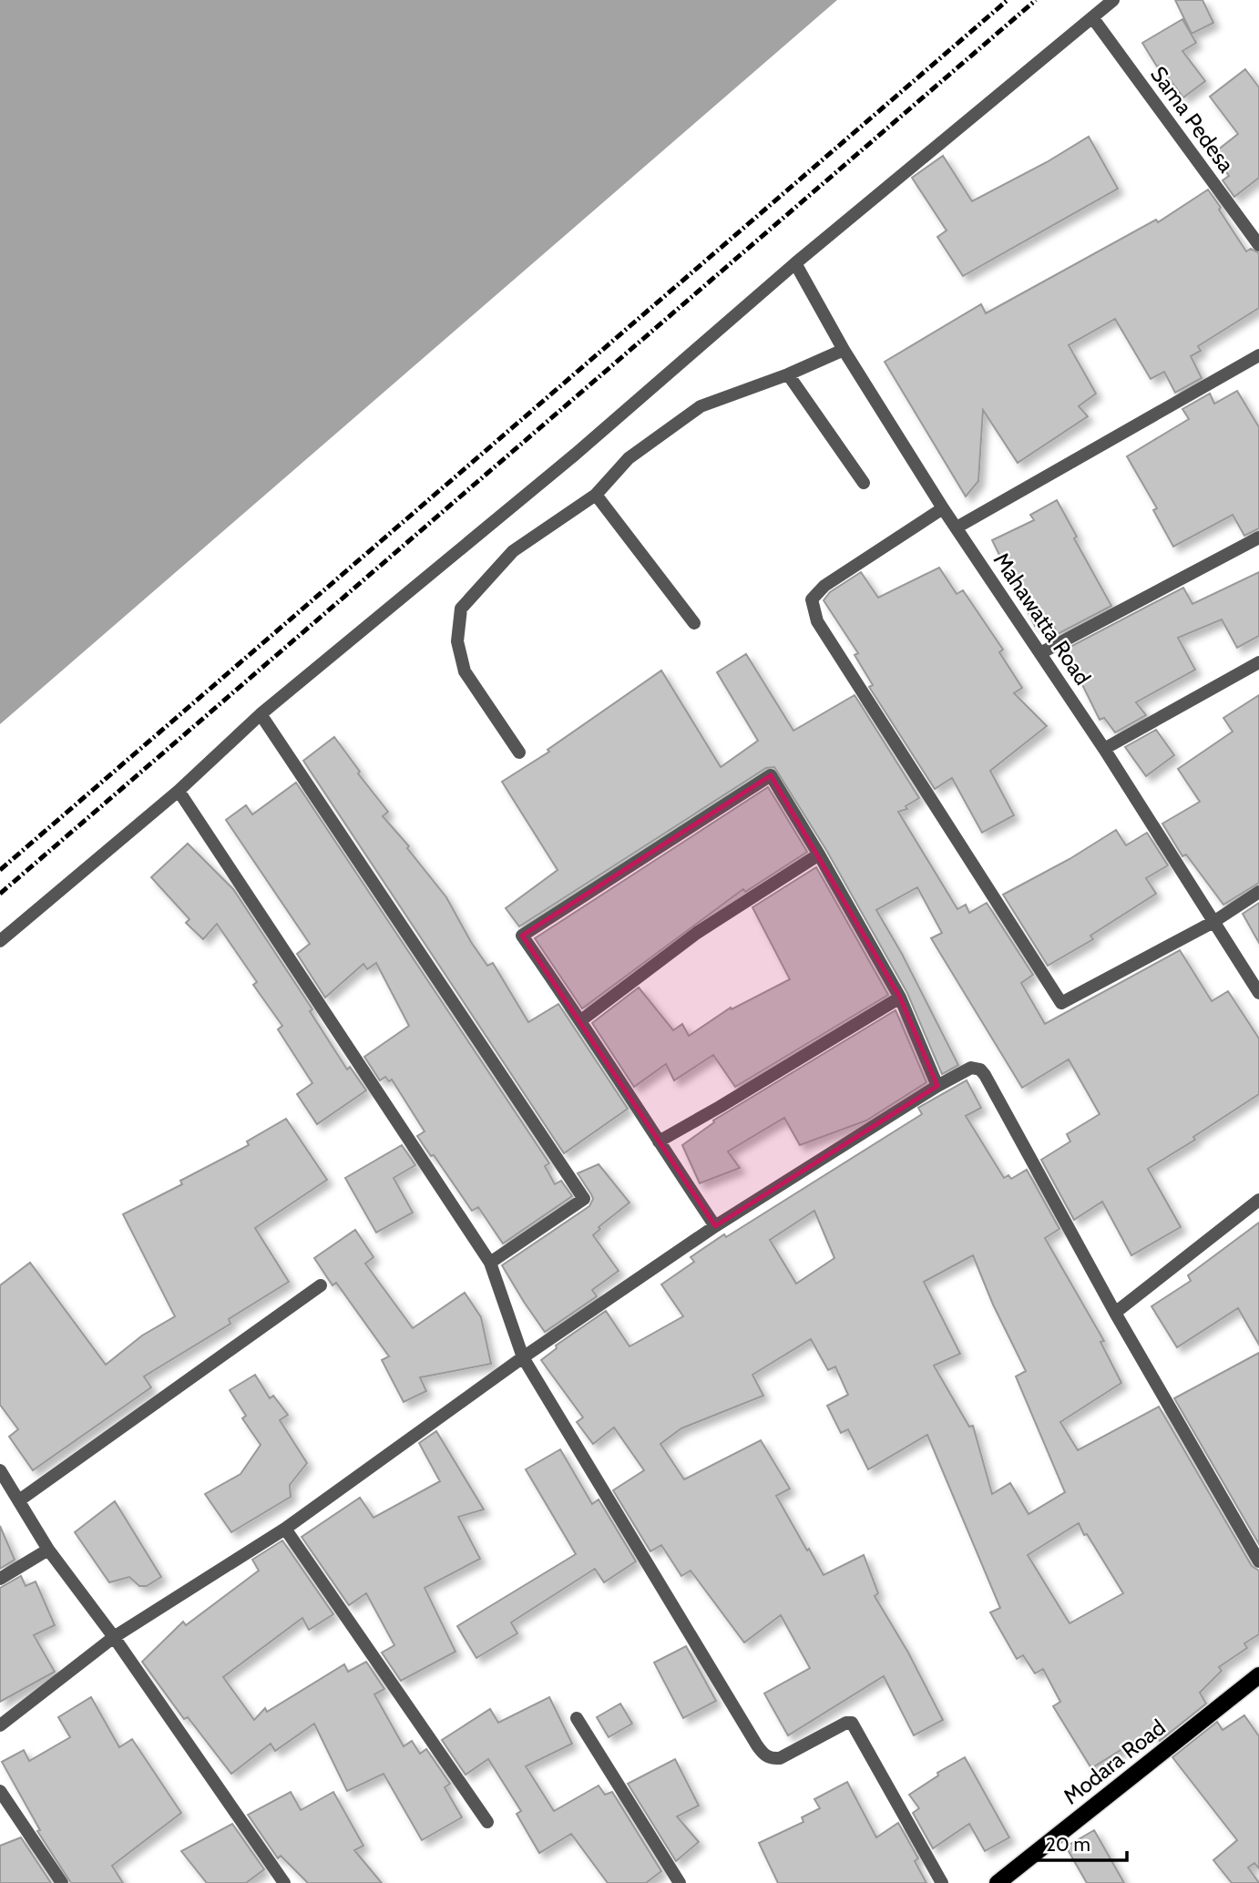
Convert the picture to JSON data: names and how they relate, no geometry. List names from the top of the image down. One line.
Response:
{"streets":{"main road":["Modara Road"],"street":["Sama Pedesa","Mahawatta Road"]},"scale_bar":"20 m"}
